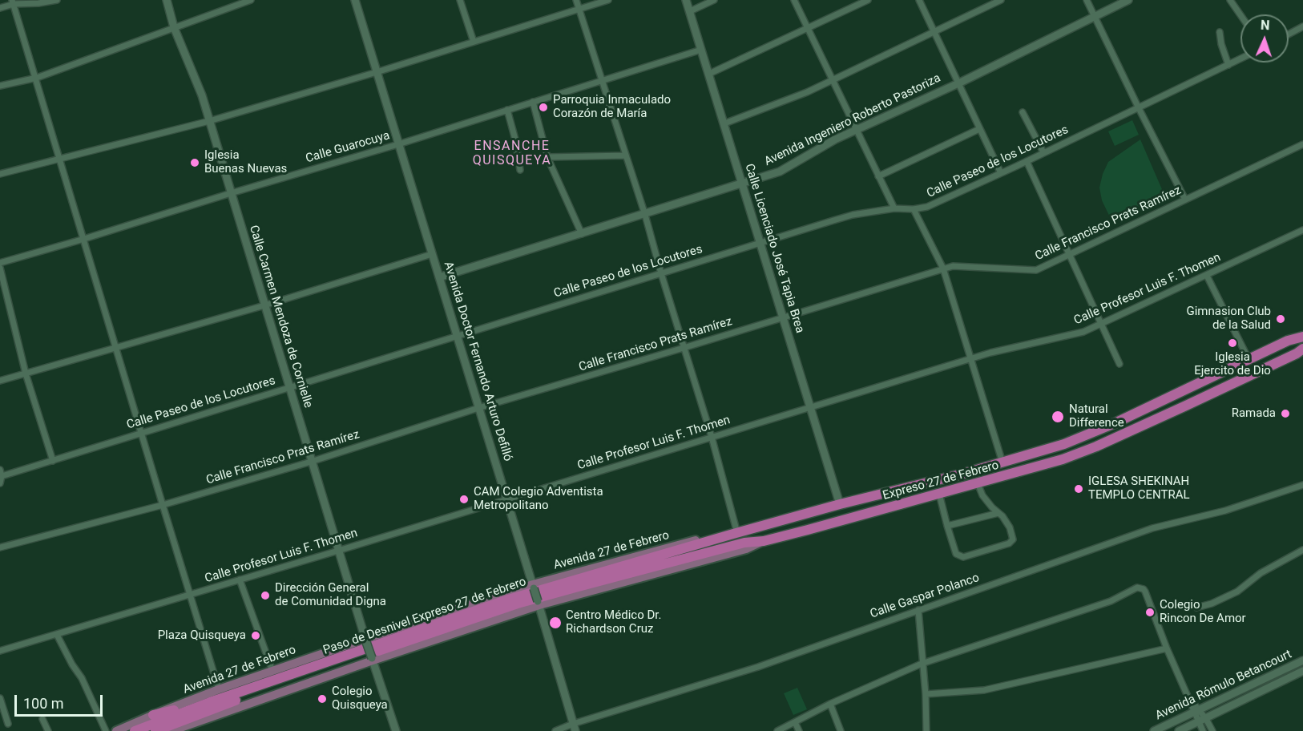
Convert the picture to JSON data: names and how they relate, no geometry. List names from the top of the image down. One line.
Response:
{"streets":{"highway":["Expreso 27 de Febrero","Paso de Desnivel Expreso 27 de Febrero"],"main road":["Avenida 27 de Febrero"],"street":["Avenida Ingeniero Roberto Pastoriza","Calle Guarocuya","Calle Paseo de los Locutores","Calle Francisco Prats Ramírez","Calle Licenciado José Tapia Brea","Calle Profesor Luis F. Thomen","Calle Carmen Mendoza de Cornielle","Avenida Doctor Fernando Arturo Defilló","Calle Gaspar Polanco","Avenida Rómulo Betancourt"]},"crossings":[["Avenida Ingeniero Roberto Pastoriza","Calle Licenciado José Tapia Brea"],["Avenida Ingeniero Roberto Pastoriza","Avenida Doctor Fernando Arturo Defilló"],["Calle Guarocuya","Calle Licenciado José Tapia Brea"],["Calle Guarocuya","Calle Carmen Mendoza de Cornielle"],["Calle Guarocuya","Avenida Doctor Fernando Arturo Defilló"],["Calle Paseo de los Locutores","Calle Licenciado José Tapia Brea"],["Calle Paseo de los Locutores","Calle Carmen Mendoza de Cornielle"],["Calle Paseo de los Locutores","Avenida Doctor Fernando Arturo Defilló"],["Calle Francisco Prats Ramírez","Calle Licenciado José Tapia Brea"],["Calle Francisco Prats Ramírez","Calle Carmen Mendoza de Cornielle"],["Calle Francisco Prats Ramírez","Avenida Doctor Fernando Arturo Defilló"],["Calle Licenciado José Tapia Brea","Calle Profesor Luis F. Thomen"],["Calle Licenciado José Tapia Brea","Expreso 27 de Febrero"],["Calle Profesor Luis F. Thomen","Calle Carmen Mendoza de Cornielle"],["Calle Profesor Luis F. Thomen","Avenida Doctor Fernando Arturo Defilló"],["Calle Carmen Mendoza de Cornielle","Avenida 27 de Febrero"],["Avenida Doctor Fernando Arturo Defilló","Avenida 27 de Febrero"],["Avenida Doctor Fernando Arturo Defilló","Calle Gaspar Polanco"],["Expreso 27 de Febrero","Avenida 27 de Febrero"],["Expreso 27 de Febrero","Paso de Desnivel Expreso 27 de Febrero"]],"districts":["ENSANCHE QUISQUEYA"],"places":["Parroquia Inmaculado Corazón de María","Iglesia Buenas Nuevas","Gimnasion Club de la Salud","Iglesia Ejercito de Dio","Ramada","Natural Difference","IGLESA SHEKINAH TEMPLO CENTRAL","CAM Colegio Adventista Metropolitano","Dirección General de Comunidad Digna","Colegio Rincon De Amor","Centro Médico Dr. Richardson Cruz","Plaza Quisqueya","Colegio Quisqueya"],"scale_bar":"100 m","north":"top"}
